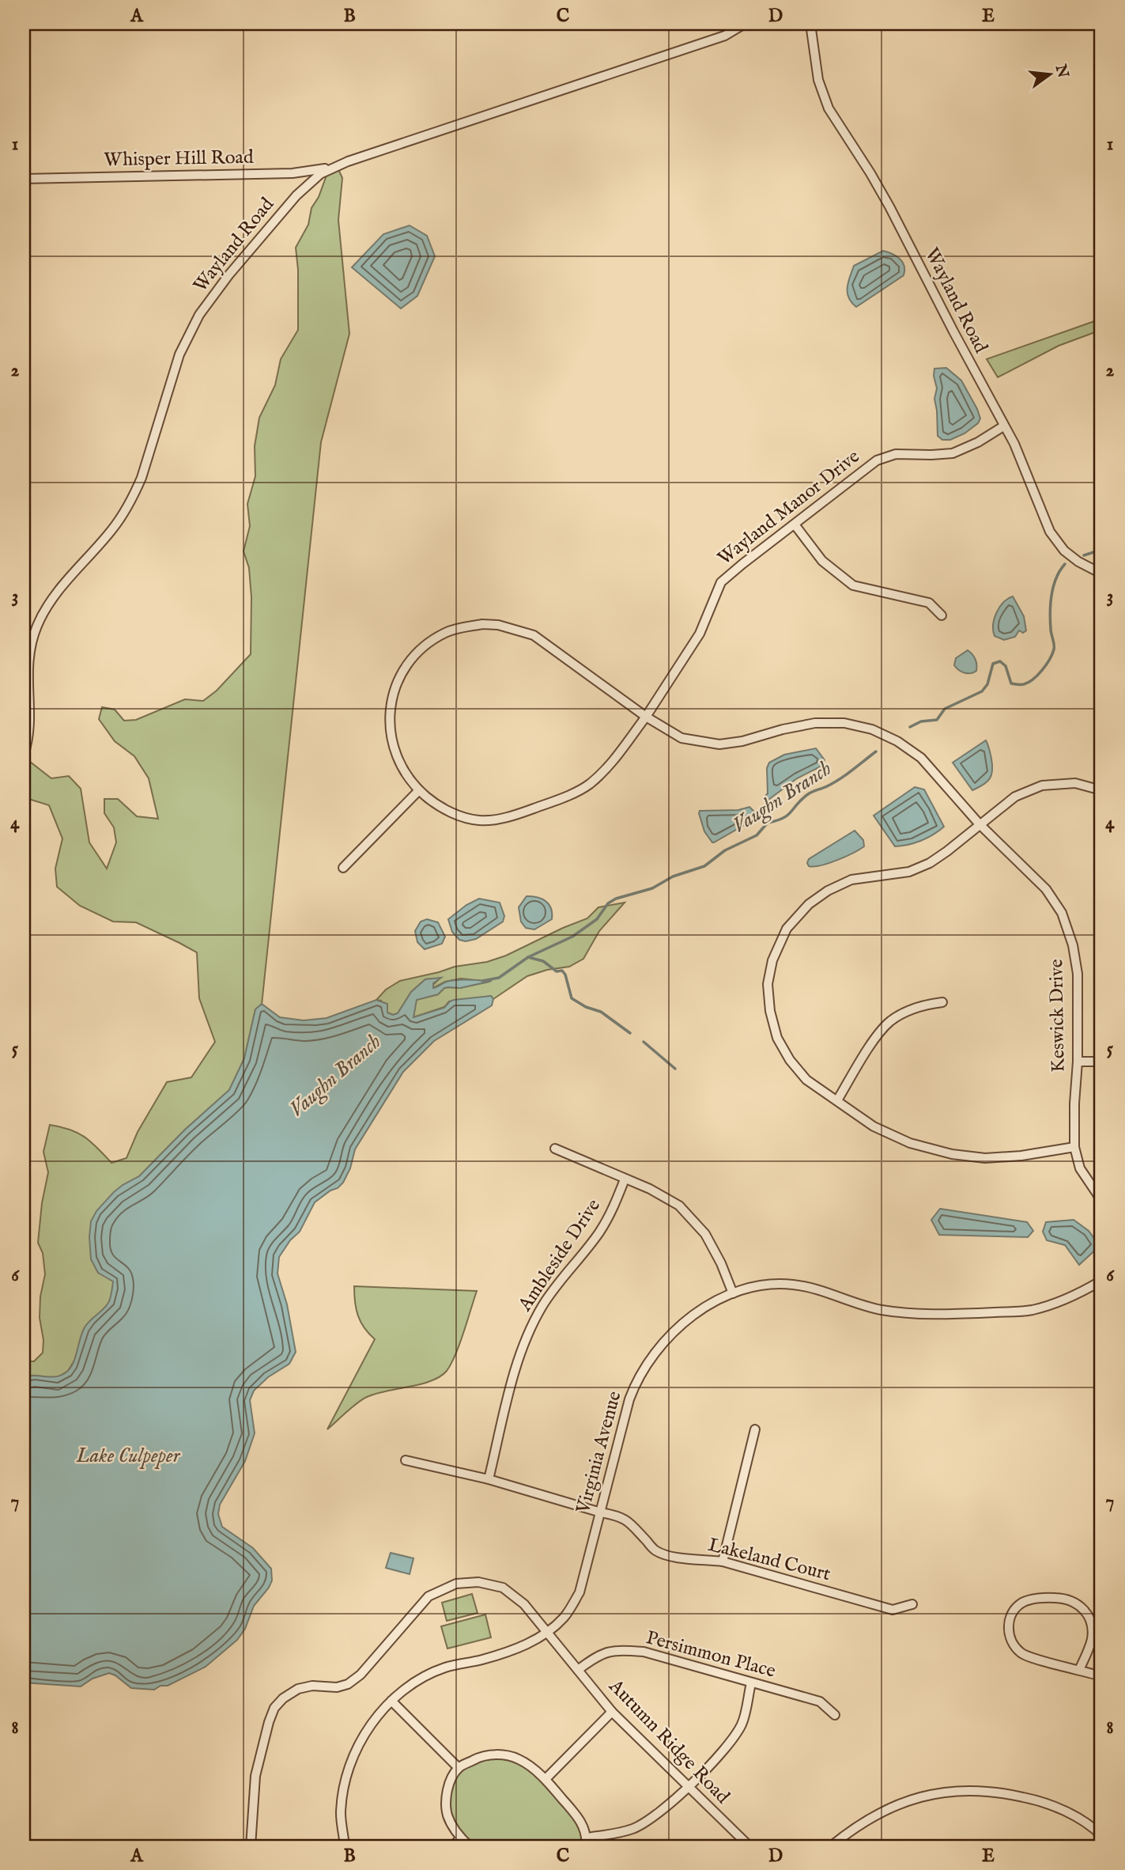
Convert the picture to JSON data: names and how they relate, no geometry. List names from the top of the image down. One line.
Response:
{"streets":{"street":["Whisper Hill Road","Wayland Road","Wayland Manor Drive","Keswick Drive","Ambleside Drive","Virginia Avenue","Lakeland Court","Persimmon Place","Autumn Ridge Road"]},"crossings":[["Whisper Hill Road","Wayland Road"],["Wayland Road","Wayland Manor Drive"],["Wayland Manor Drive","Keswick Drive"],["Ambleside Drive","Lakeland Court"],["Virginia Avenue","Lakeland Court"],["Virginia Avenue","Autumn Ridge Road"],["Persimmon Place","Autumn Ridge Road"]],"water":["Vaughn Branch","Lake Culpeper"],"north":"right","grid":{"columns":["A","B","C","D","E"],"rows":["1","2","3","4","5","6","7","8"]}}
